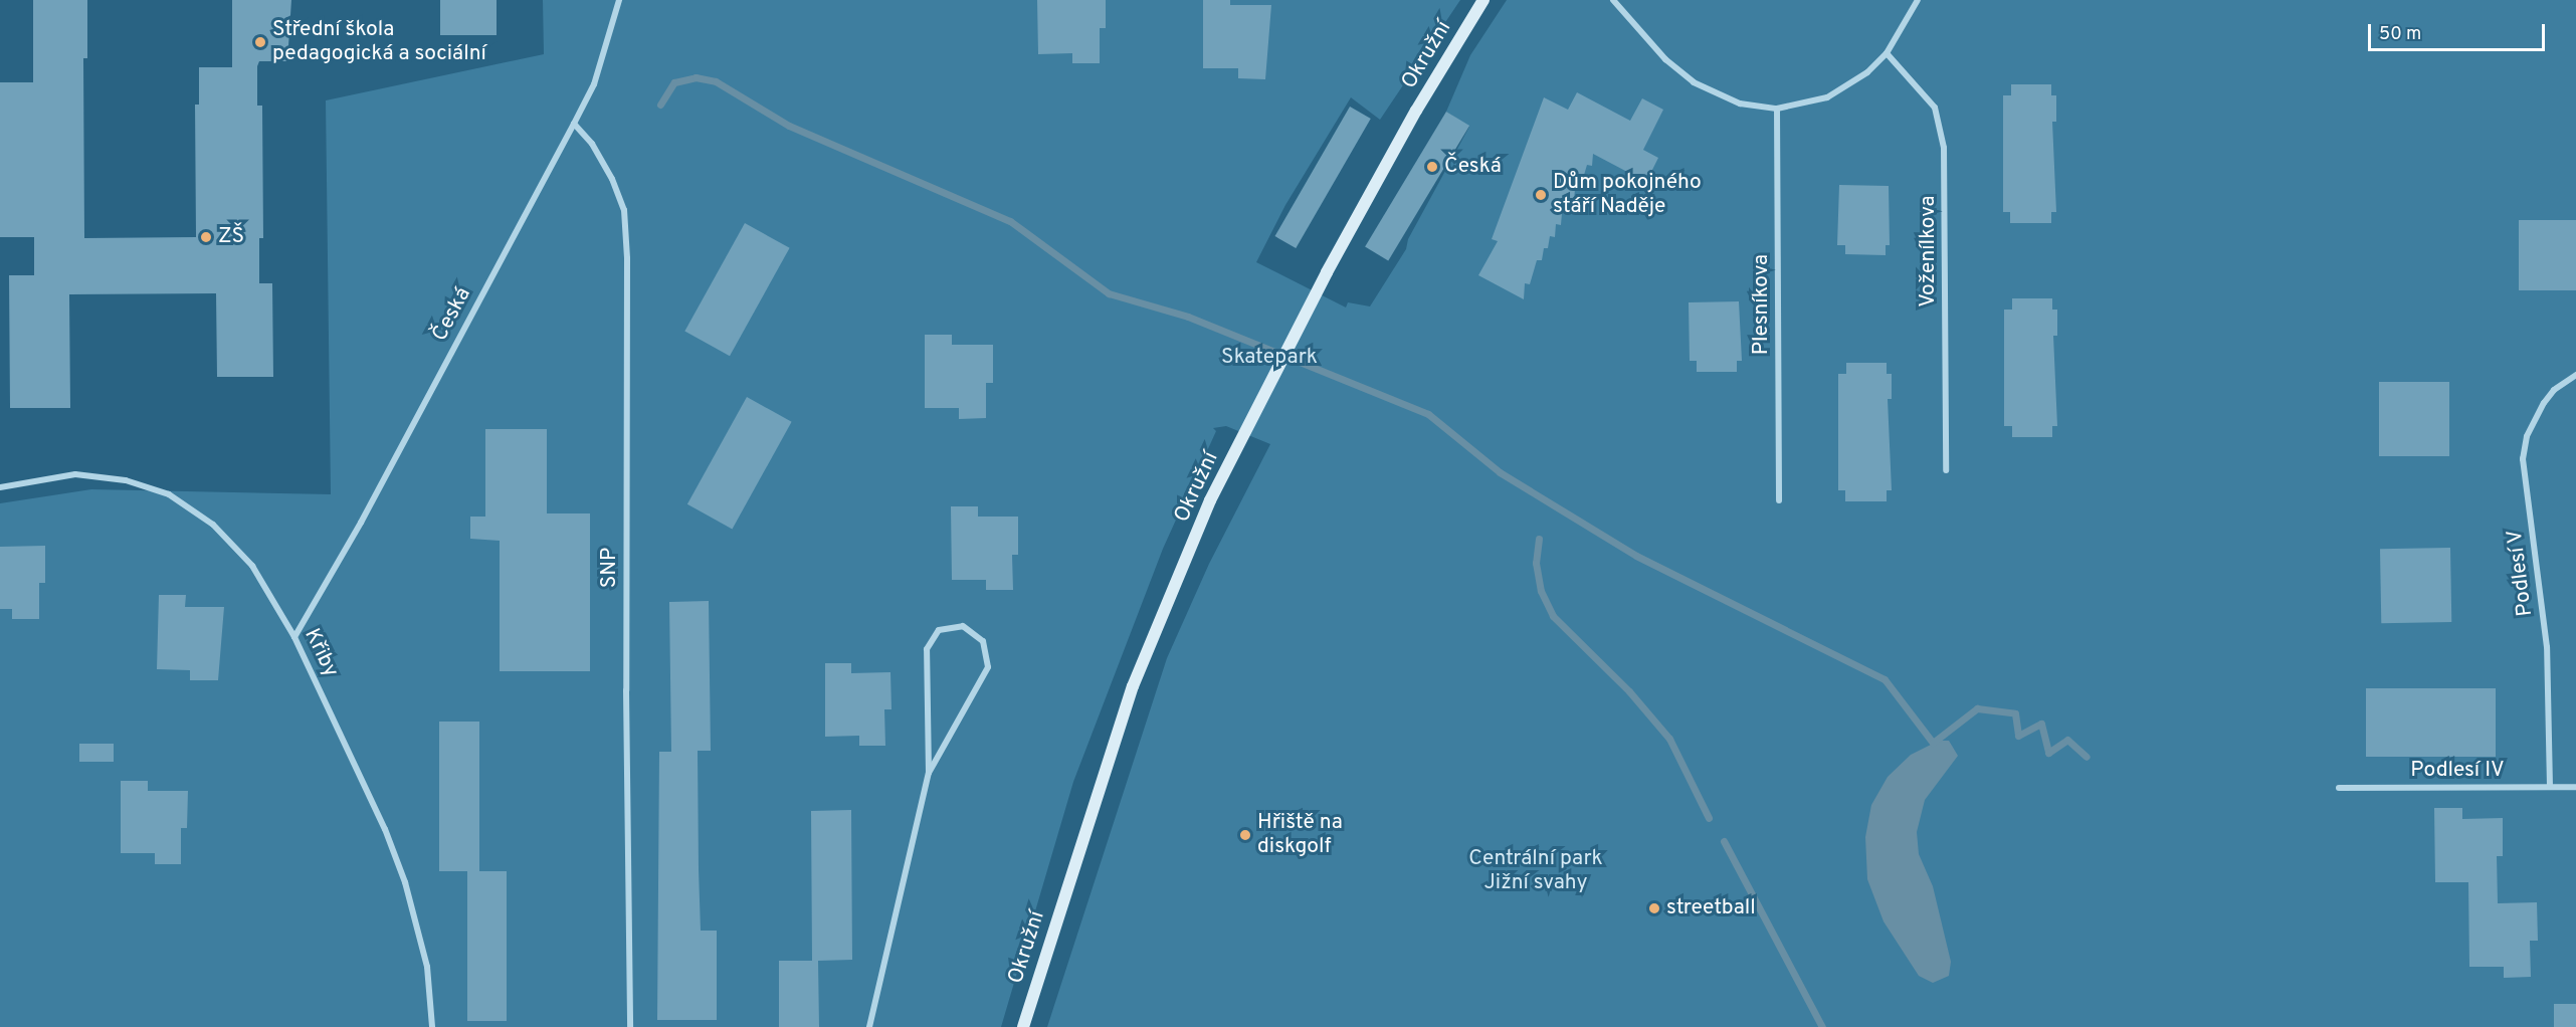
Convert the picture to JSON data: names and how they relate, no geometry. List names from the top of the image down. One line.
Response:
{"streets":{"street":["Okružní","Voženílkova","Plesníkova","Česká","SNP","Podlesí V","Křiby","Podlesí IV"]},"crossings":[["Česká","SNP"],["Česká","Křiby"],["Podlesí V","Podlesí IV"]],"parks":["Skatepark","Centrální park Jižní svahy"],"places":["Střední škola pedagogická a sociální","Česká","Dům pokojného stáří Naděje","ZŠ","Hřiště na diskgolf","streetball"],"scale_bar":"50 m"}
